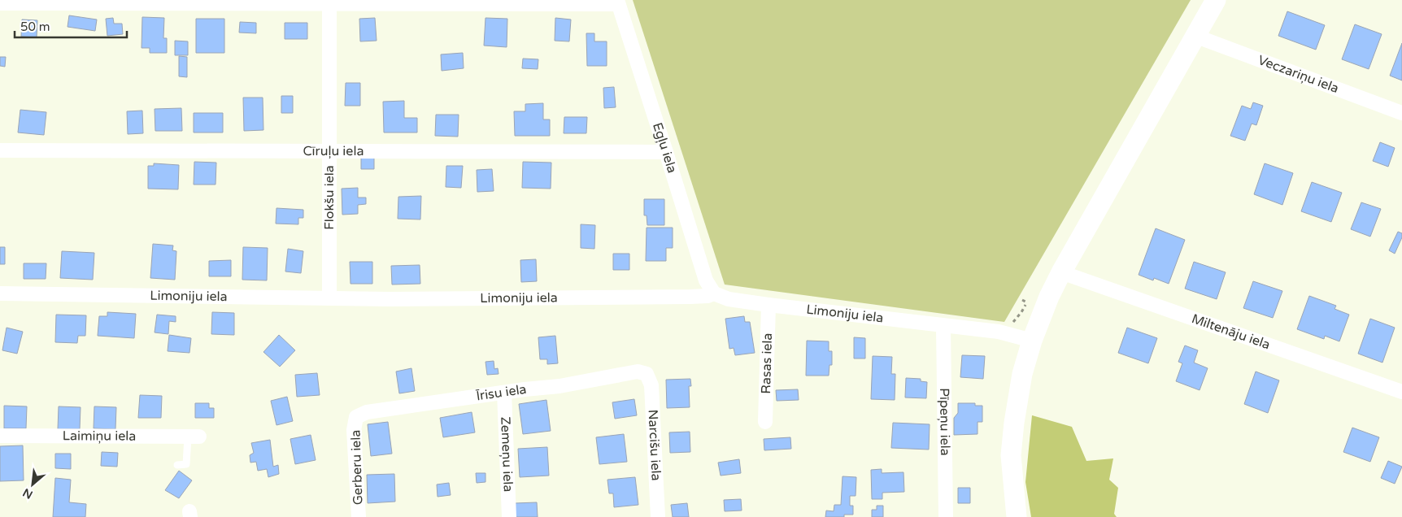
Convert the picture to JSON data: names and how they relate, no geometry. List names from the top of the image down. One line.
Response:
{"streets":{"street":["Veczariņu iela","Egļu iela","Cīruļu iela","Flokšu iela","Limoniju iela","Miltenāju iela","Rasas iela","Īrisu iela","Pīpeņu iela","Laimiņu iela","Narcišu iela","Zemeņu iela","Gerberu iela"]},"crossings":[["Egļu iela","Cīruļu iela"],["Egļu iela","Limoniju iela"],["Cīruļu iela","Flokšu iela"],["Flokšu iela","Limoniju iela"],["Limoniju iela","Rasas iela"],["Limoniju iela","Pīpeņu iela"],["Īrisu iela","Narcišu iela"],["Īrisu iela","Zemeņu iela"],["Īrisu iela","Gerberu iela"]],"scale_bar":"50 m","north":"bottom left"}
